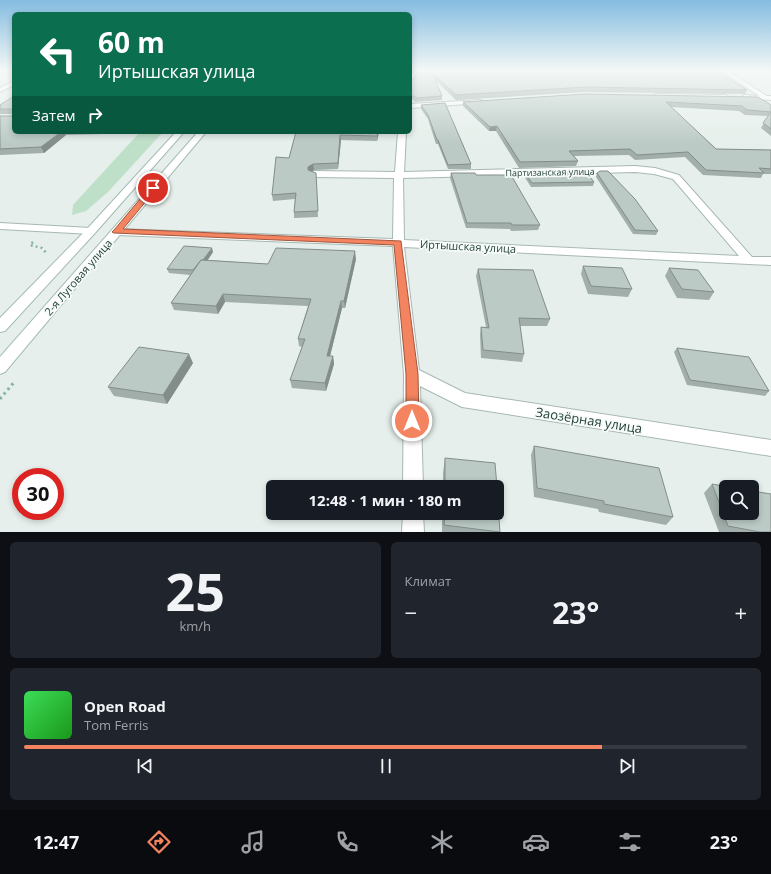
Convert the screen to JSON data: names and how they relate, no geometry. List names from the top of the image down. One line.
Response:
{"streets":{"street":["Партизанская улица","Иртышская улица","2-я Луговая улица","Заозёрная улица"]},"crossings":[["Партизанская улица","Иртышская улица"],["Иртышская улица","2-я Луговая улица"]],"page":{"turn":["60 m","Иртышская улица"],"then":"Затем","limit":"30","trip":"12:48 · 1 мин · 180 m","tile":[["25","km/h"],"Климат"],"heat":["−","23°","+"],"song":["Open Road","Tom Ferris"],"tabs":["12:47","23°"]}}
